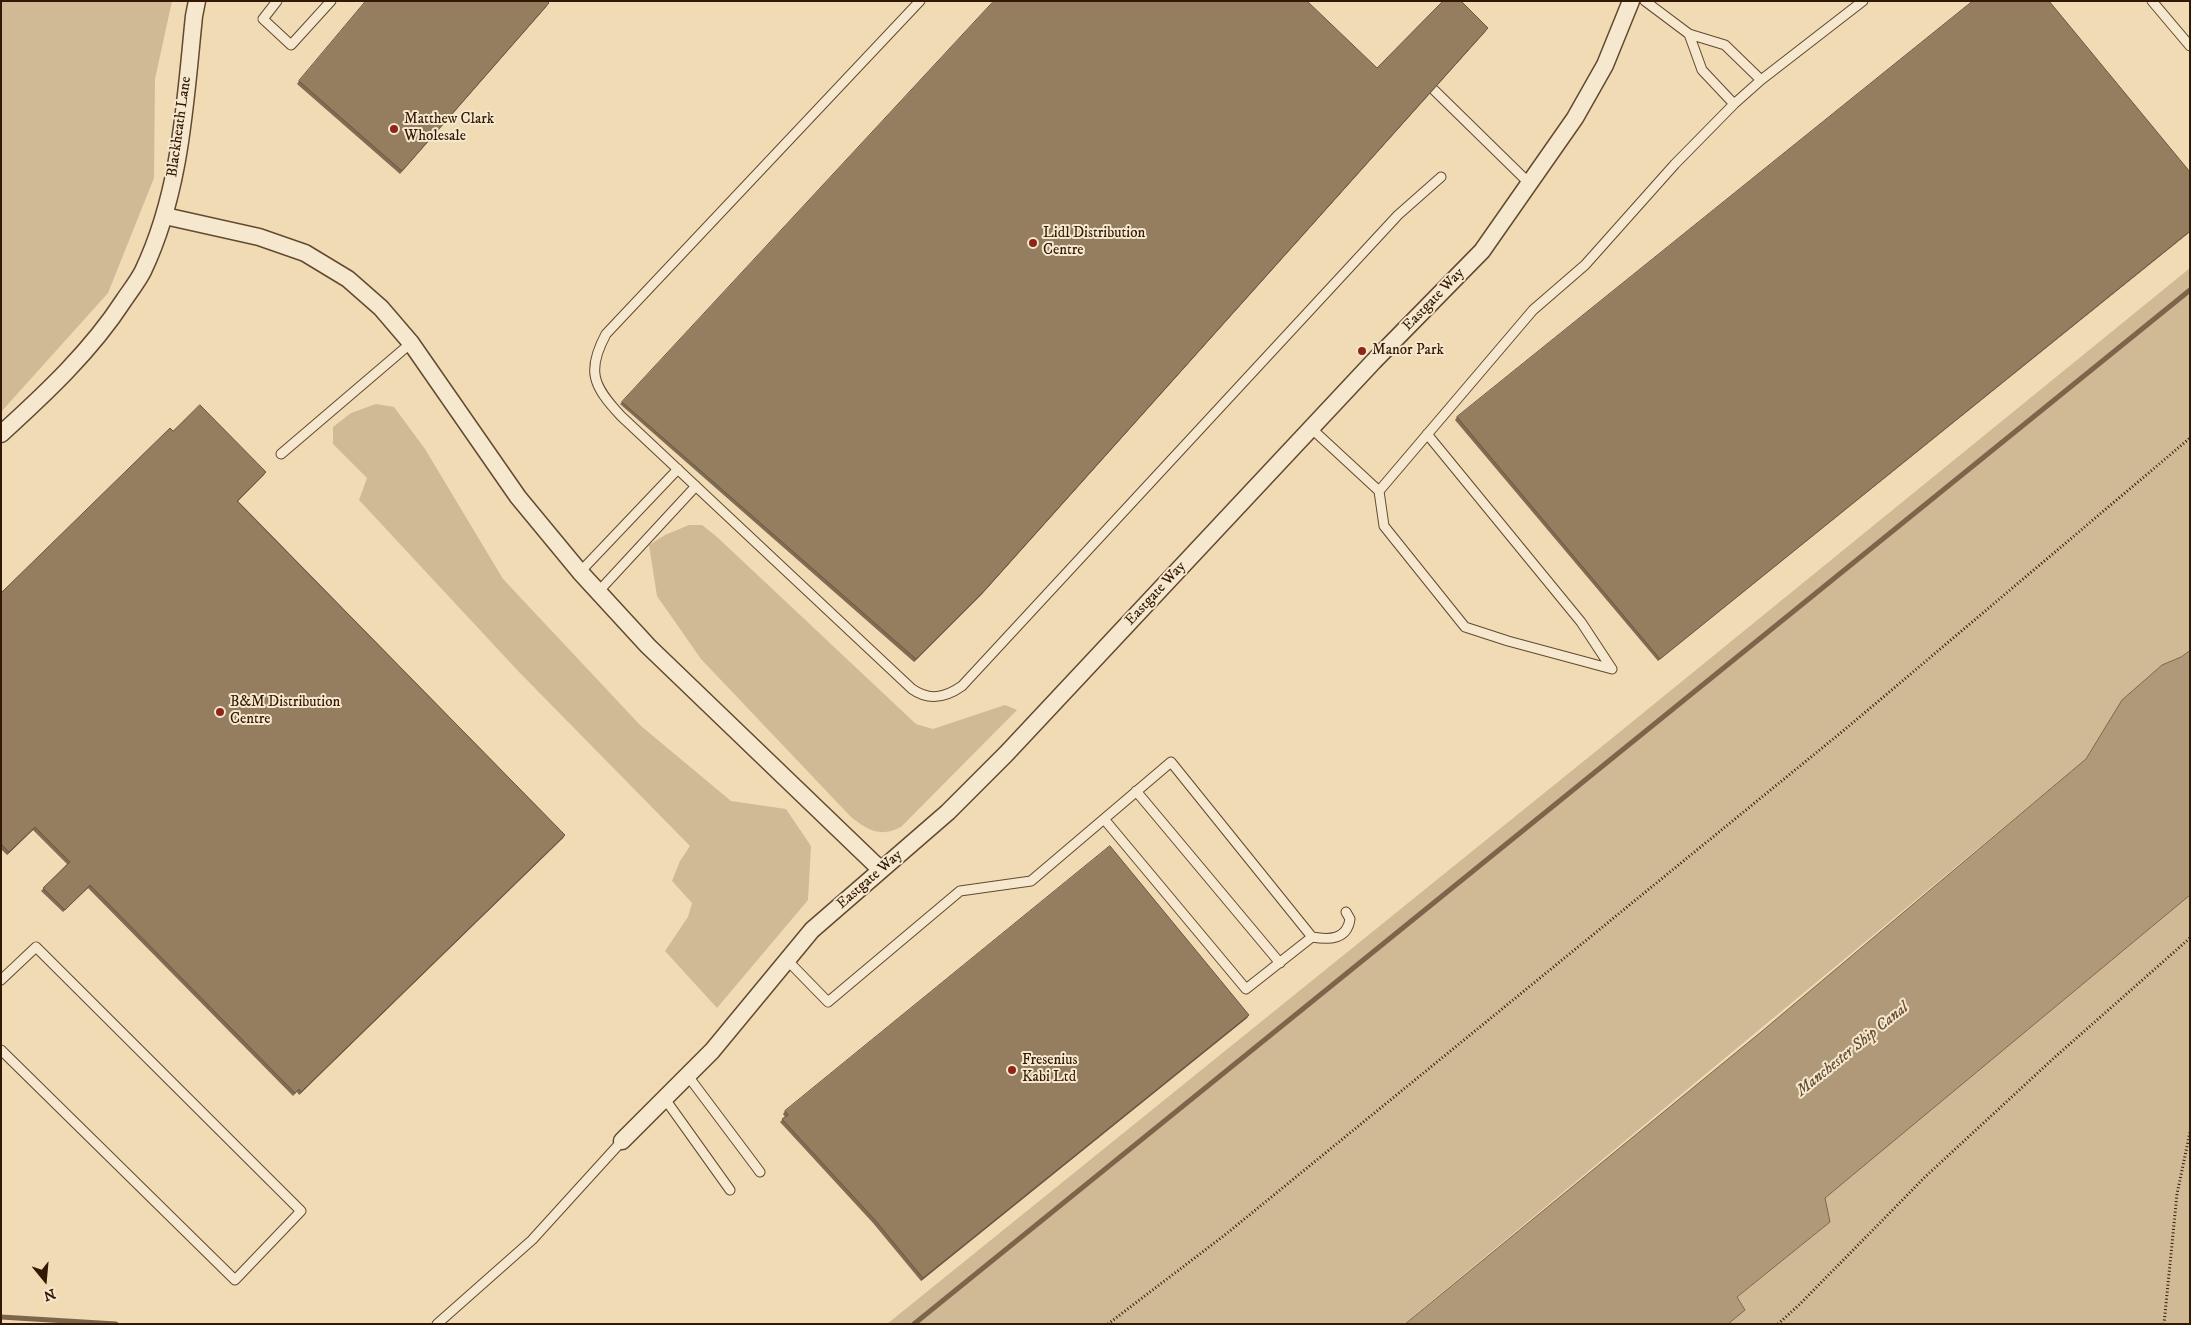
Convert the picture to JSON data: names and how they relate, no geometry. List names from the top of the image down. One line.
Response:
{"streets":{"street":["Blackheath Lane","Eastgate Way"]},"water":["Manchester Ship Canal"],"places":["Matthew Clark Wholesale","Lidl Distribution Centre","Manor Park","B&M Distribution Centre","Fresenius Kabi Ltd"],"north":"bottom"}
